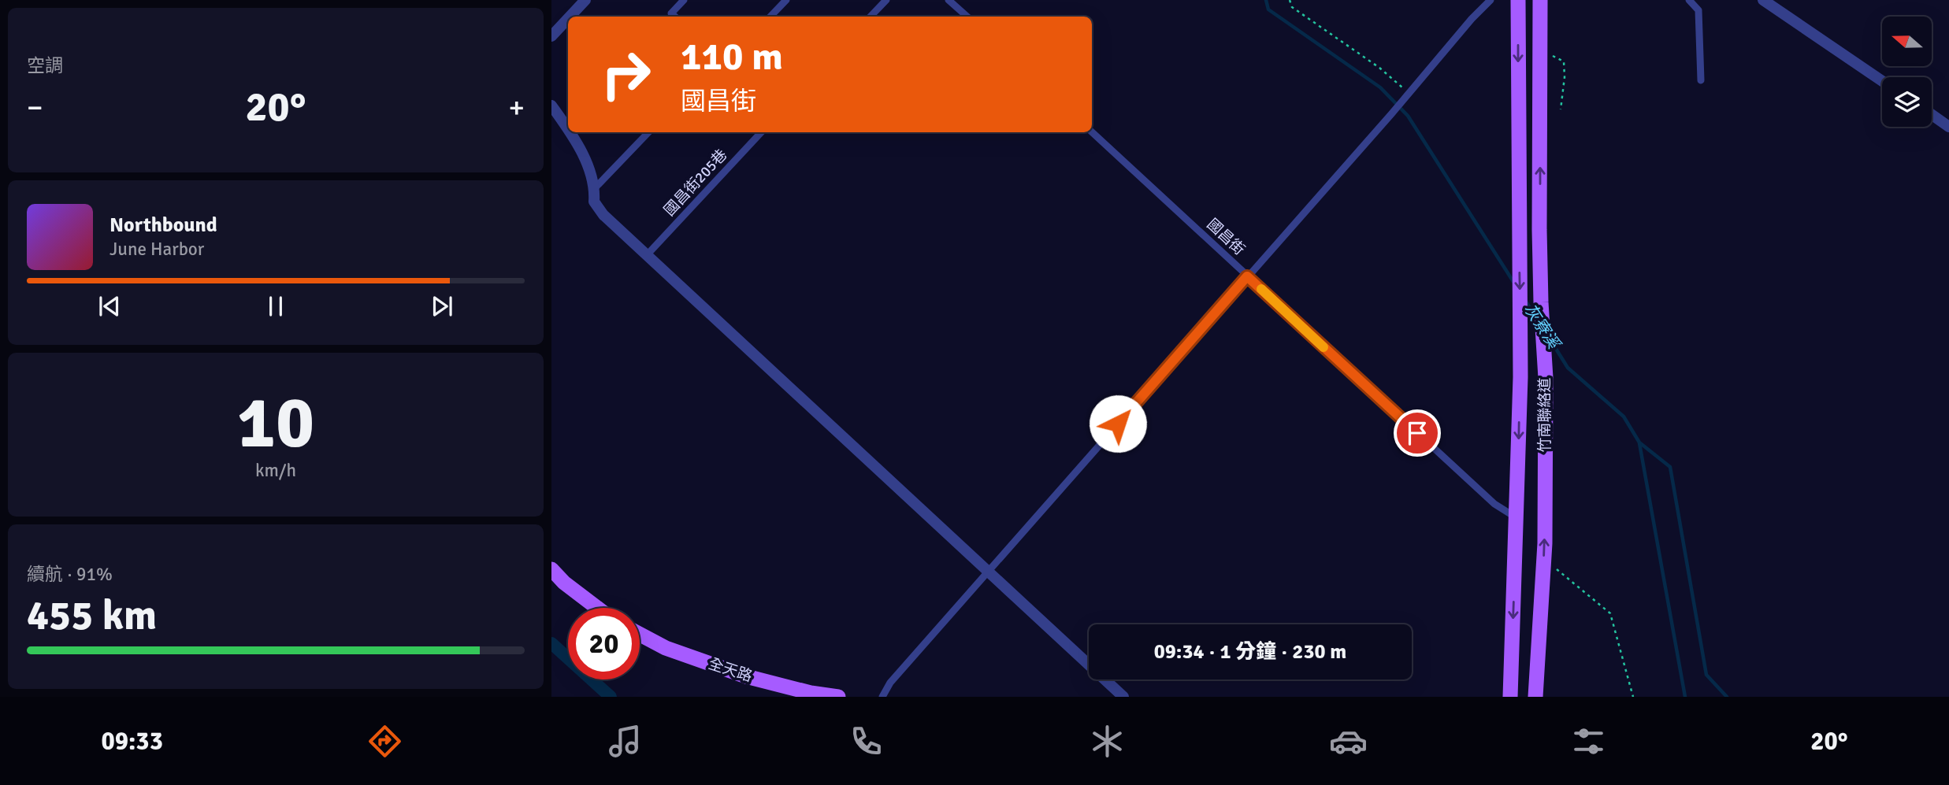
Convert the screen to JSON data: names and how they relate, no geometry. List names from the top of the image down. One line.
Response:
{"streets":{"main road":["竹南聯絡道","全天路"],"lane":["國昌街205巷","國昌街"]},"crossings":[["國昌街","竹南聯絡道"]],"water":["灰寮溪"],"north":"left","page":{"tile":["空調",["10","km/h"],["續航 · 91%","455 km"]],"turn":["110 m","國昌街"],"heat":["−","20°","+"],"song":["Northbound","June Harbor"],"limit":"20","trip":"09:34 · 1 分鐘 · 230 m","tabs":["09:33","20°"]}}
